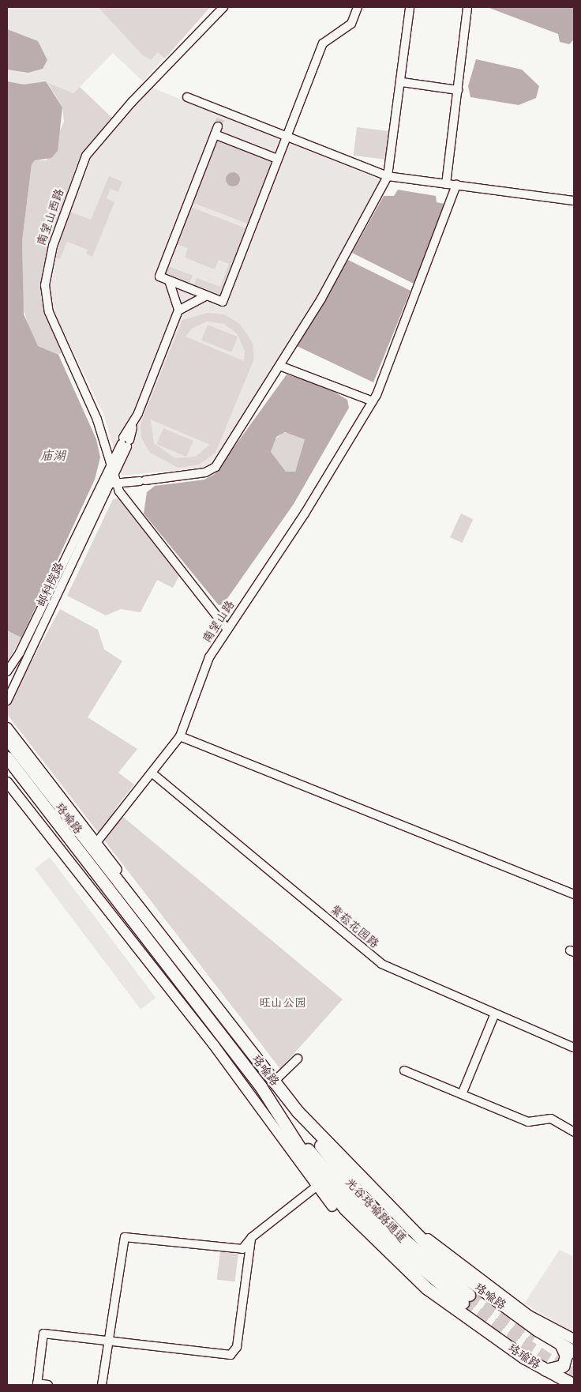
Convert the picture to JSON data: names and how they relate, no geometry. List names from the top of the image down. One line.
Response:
{"streets":{"highway":["珞喻路","光谷珞喻路通道","珞瑜路"],"street":["南望山西路","邮科院路","南望山路","紫菘花园路"]},"crossings":[["南望山西路","邮科院路"],["南望山西路","南望山路"],["南望山路","珞喻路"],["南望山路","紫菘花园路"],["珞喻路","光谷珞喻路通道"],["珞喻路","珞瑜路"]],"water":["庙湖"],"parks":["旺山公园"]}
